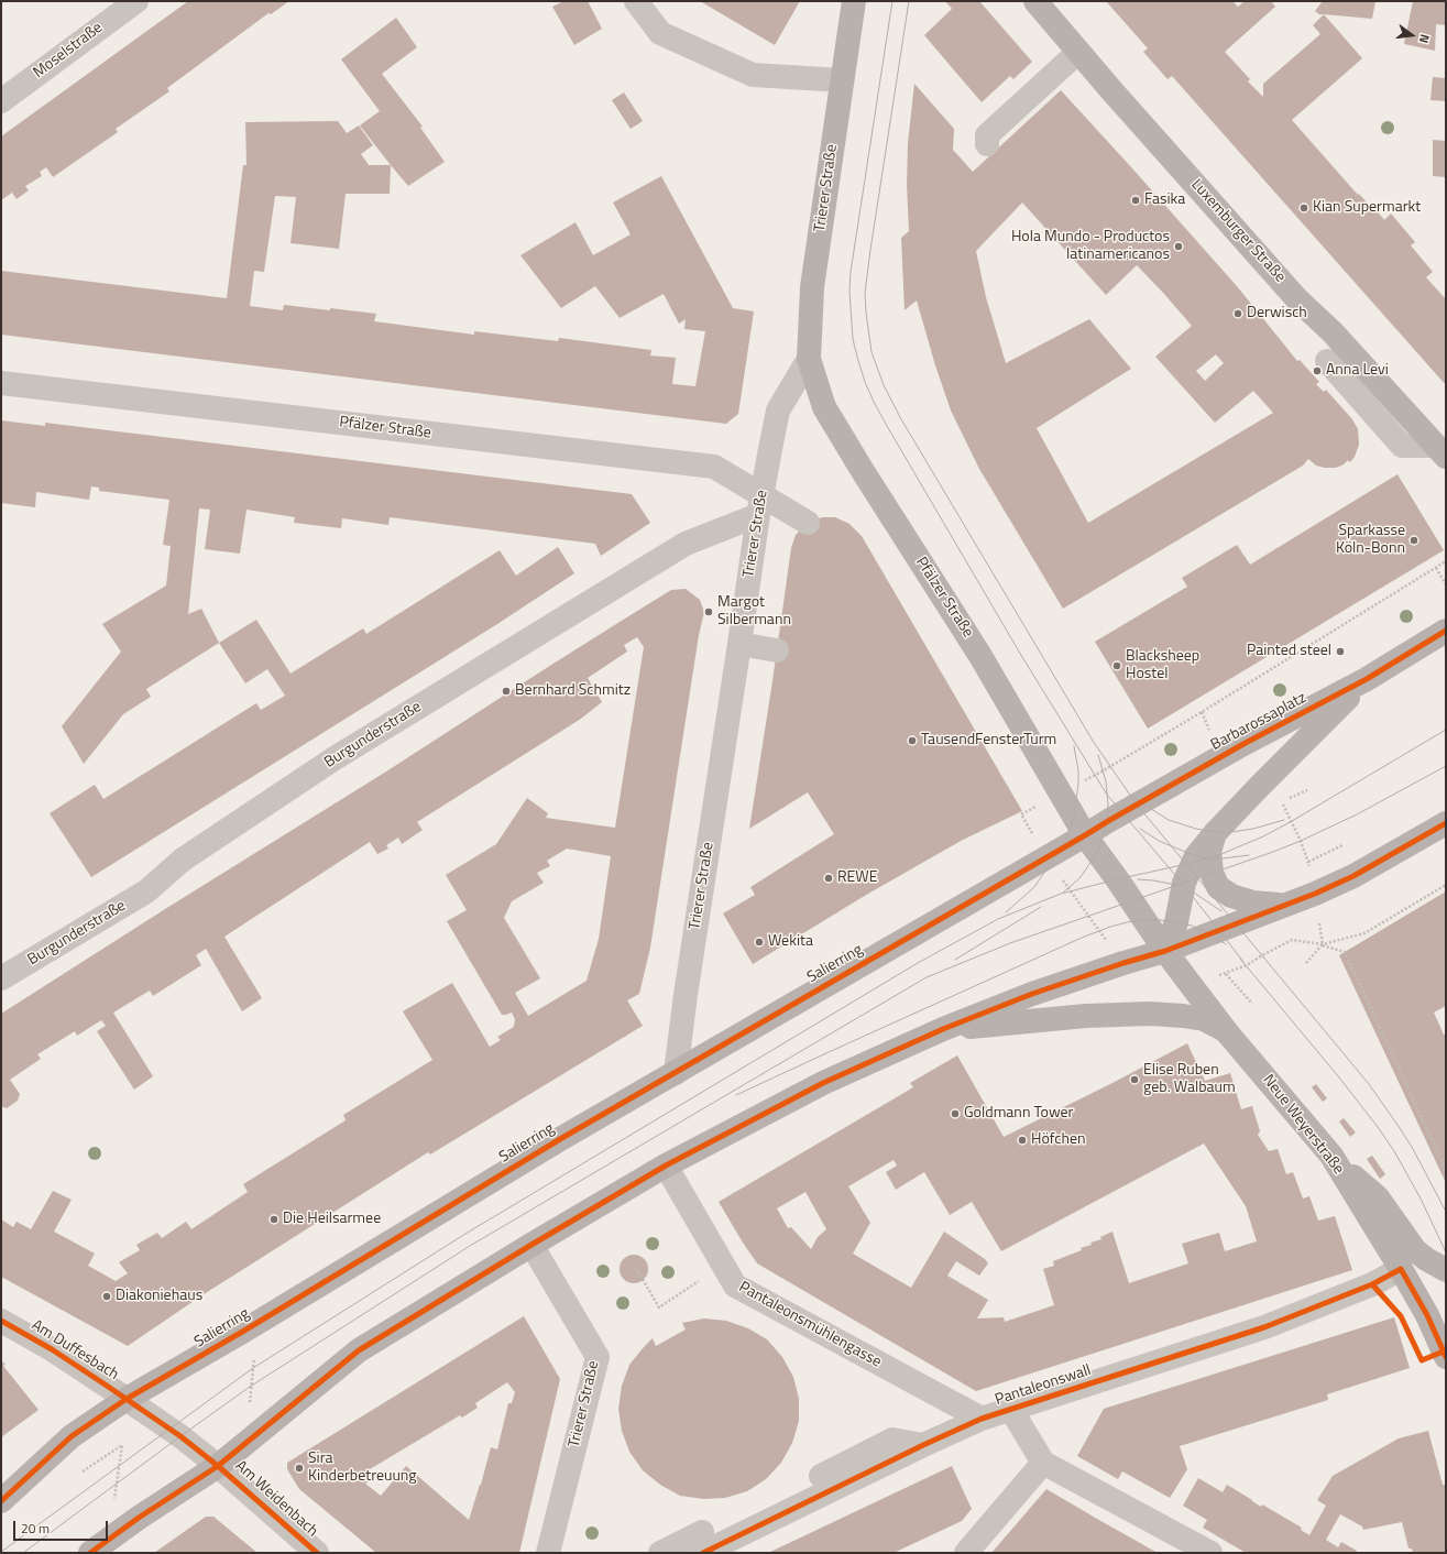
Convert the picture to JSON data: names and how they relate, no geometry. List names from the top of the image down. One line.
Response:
{"streets":{"main road":["Trierer Straße","Luxemburger Straße","Pfälzer Straße","Barbarossaplatz","Salierring","Neue Weyerstraße"],"street":["Moselstraße","Burgunderstraße","Pantaleonsmühlengasse","Am Duffesbach","Pantaleonswall","Am Weidenbach"]},"crossings":[["Trierer Straße","Pfälzer Straße"],["Trierer Straße","Burgunderstraße"],["Trierer Straße","Salierring"],["Pfälzer Straße","Barbarossaplatz"],["Pfälzer Straße","Burgunderstraße"],["Pfälzer Straße","Salierring"],["Barbarossaplatz","Salierring"],["Barbarossaplatz","Neue Weyerstraße"],["Salierring","Am Duffesbach"],["Neue Weyerstraße","Pantaleonswall"],["Pantaleonsmühlengasse","Pantaleonswall"],["Am Duffesbach","Am Weidenbach"]],"places":["Fasika","Kian Supermarkt","Hola Mundo - Productos latinamericanos","Derwisch","Anna Levi","Sparkasse Köln-Bonn","Margot Silbermann","Painted steel","Blacksheep Hostel","Bernhard Schmitz","TausendFensterTurm","REWE","Wekita","Elise Ruben geb. Walbaum","Goldmann Tower","Höfchen","Die Heilsarmee","Diakoniehaus","Sira Kinderbetreuung"],"scale_bar":"20 m","north":"right"}
